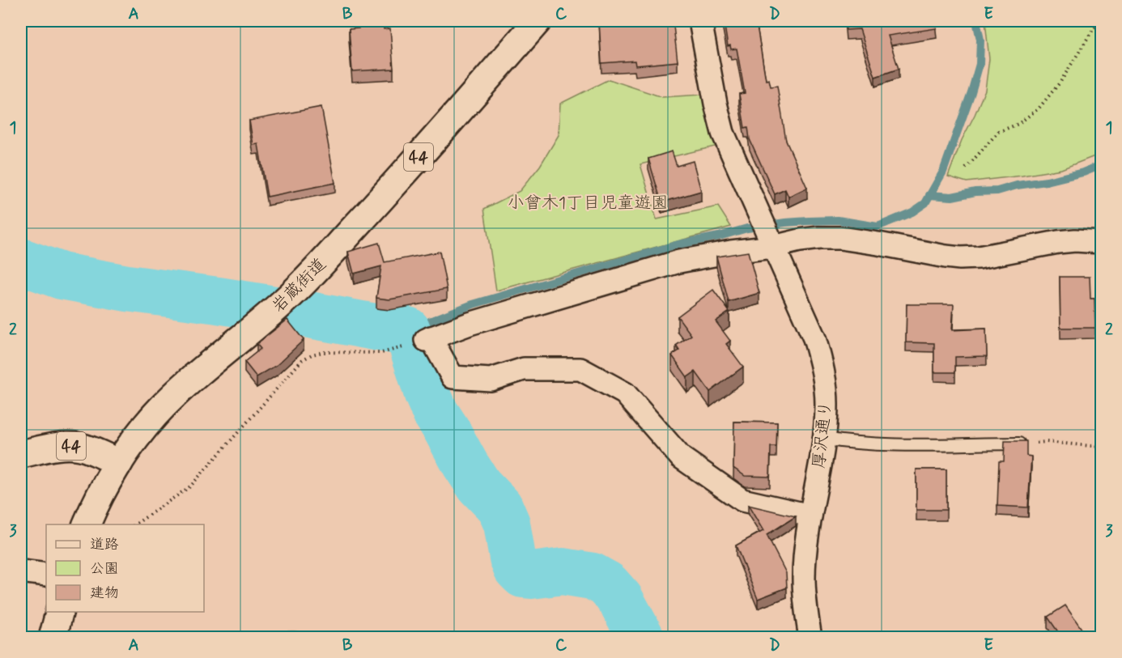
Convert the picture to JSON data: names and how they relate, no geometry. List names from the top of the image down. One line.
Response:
{"streets":{"main road":["44","岩蔵街道"],"street":["厚沢通り"]},"crossings":[["44","岩蔵街道"]],"parks":["小曾木1丁目児童遊園"],"legend":["道路","公園","建物"],"grid":{"columns":["A","B","C","D","E"],"rows":["1","2","3"]}}
